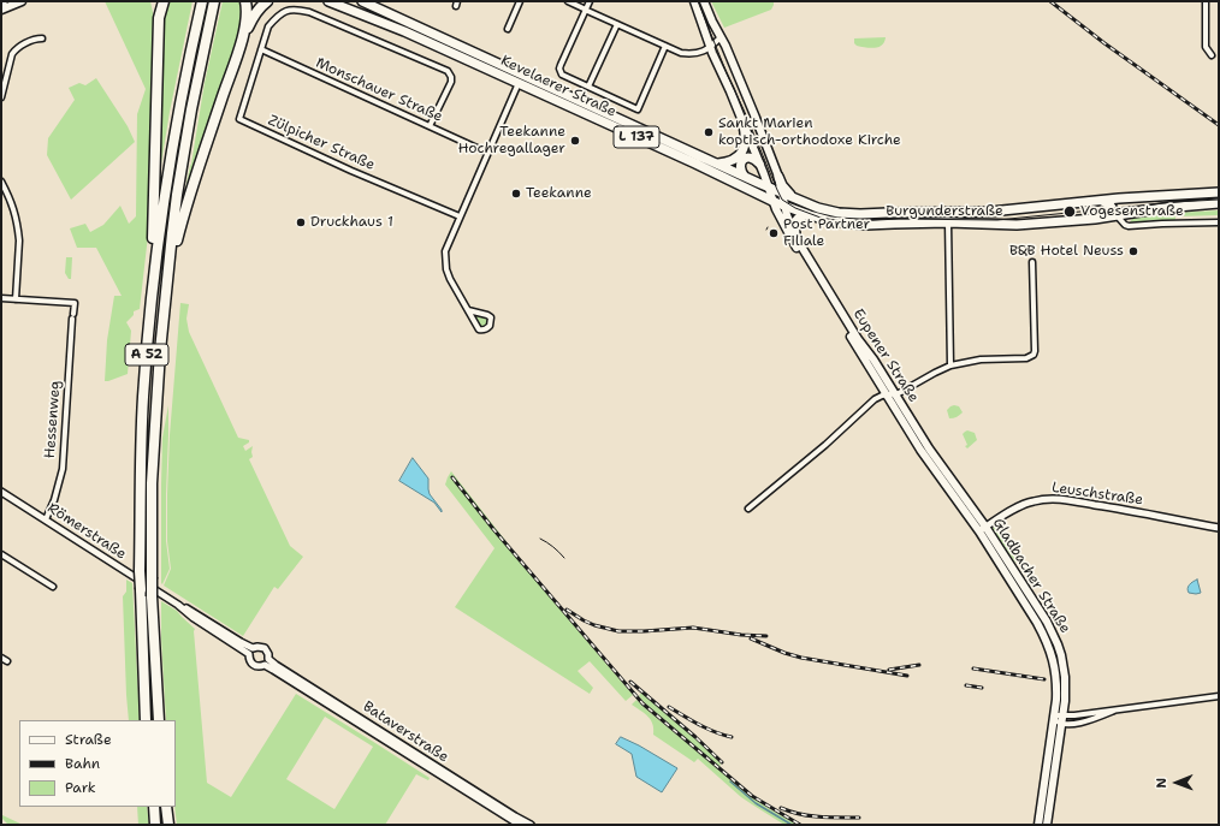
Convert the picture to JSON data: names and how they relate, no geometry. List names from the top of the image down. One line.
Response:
{"streets":{"highway":["A 52"],"main road":["Kevelaerer Straße","L 137","Burgunderstraße","Eupener Straße","Gladbacher Straße"],"street":["Monschauer Straße","Zülpicher Straße","Hessenweg","Leuschstraße","Römerstraße","Bataverstraße"]},"crossings":[["Kevelaerer Straße","Burgunderstraße"],["Kevelaerer Straße","Eupener Straße"],["Monschauer Straße","Zülpicher Straße"],["L 137","Burgunderstraße"],["Burgunderstraße","Eupener Straße"],["A 52","Römerstraße"],["A 52","Bataverstraße"],["Eupener Straße","Gladbacher Straße"],["Hessenweg","Römerstraße"],["Leuschstraße","Gladbacher Straße"],["Römerstraße","Bataverstraße"]],"places":["Sankt Marien koptisch-orthodoxe Kirche","Teekanne Hochregallager","Teekanne","Vogesenstraße","Druckhaus 1","Post Partner Filiale","B&B Hotel Neuss"],"legend":["Straße","Bahn","Park"],"north":"left"}
